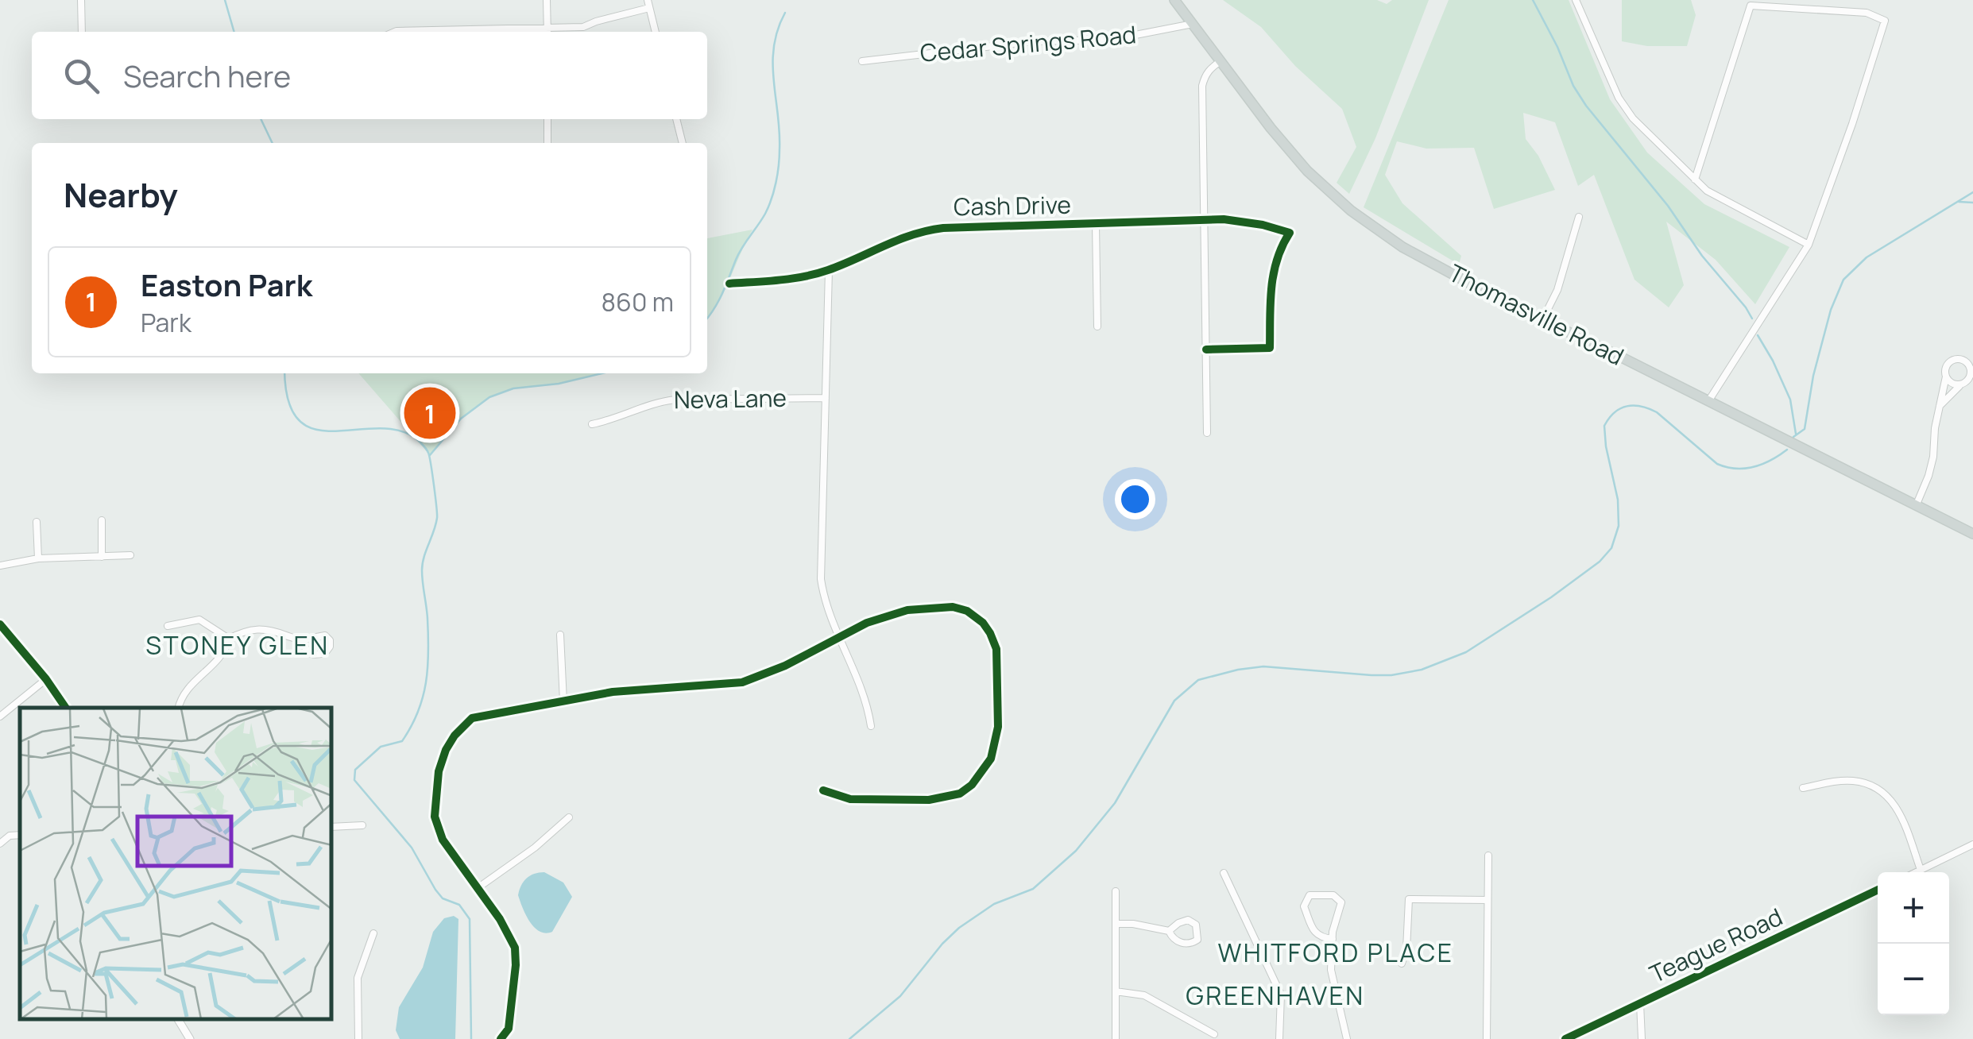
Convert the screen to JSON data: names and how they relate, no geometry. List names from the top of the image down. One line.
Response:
{"streets":{"main road":["Thomasville Road"],"street":["Cedar Springs Road","Cash Drive","Neva Lane","Teague Road"]},"crossings":[["Cedar Springs Road","Thomasville Road"]],"districts":["STONEY GLEN","WHITFORD PLACE","GREENHAVEN"],"page":{"search":"Search here","heading":"Nearby","list":[{"mark":"1","name":"Easton Park","note":"Park","value":"860 m"}],"pins":"1","map_buttons":["+","−"]}}
